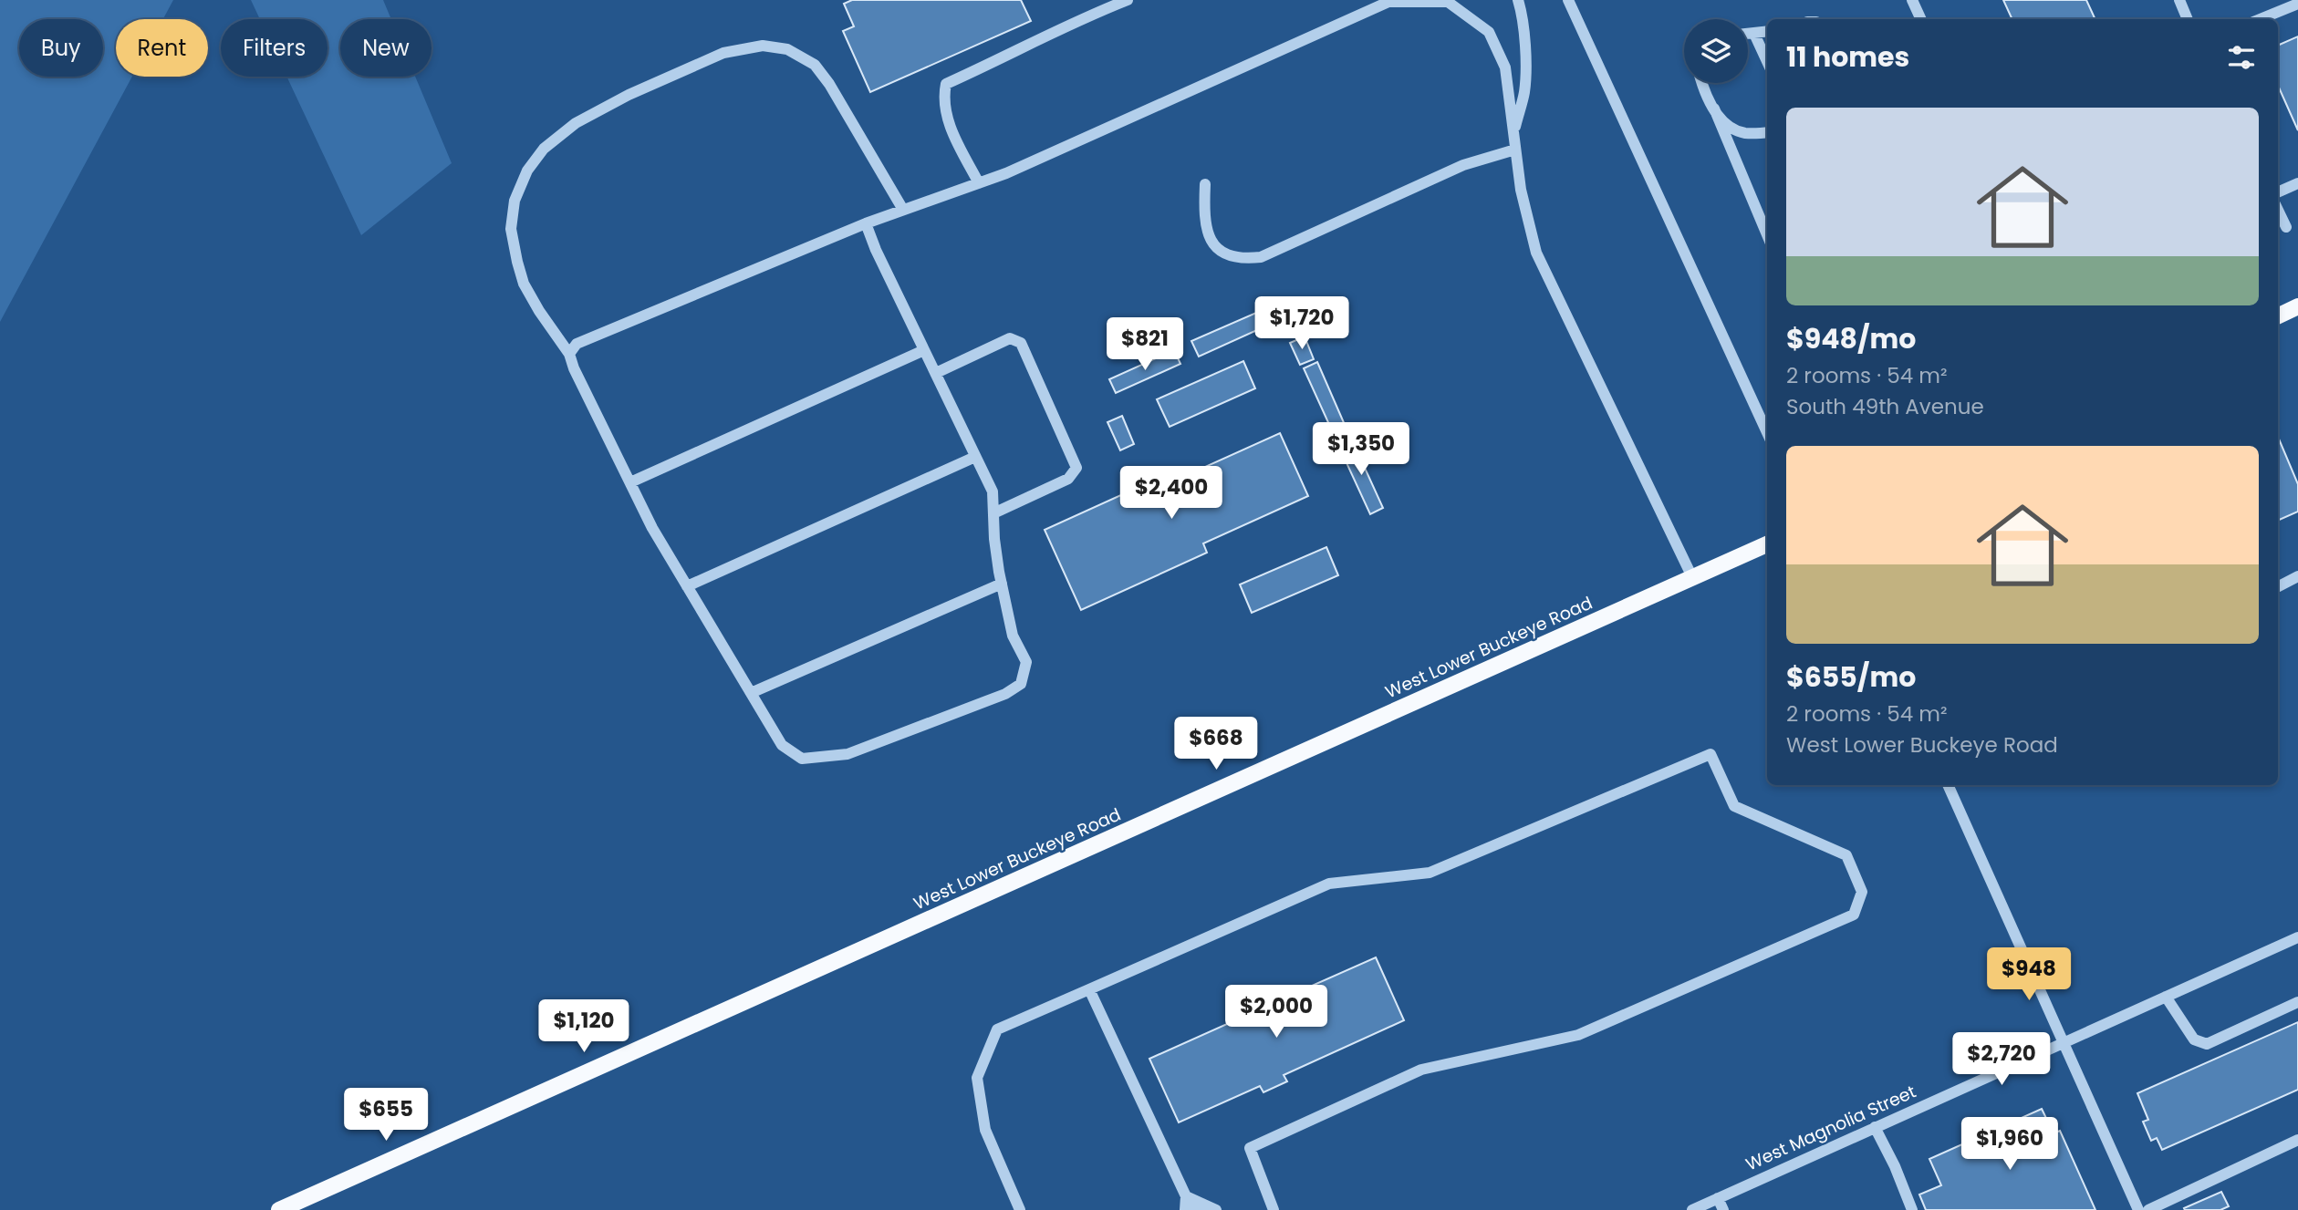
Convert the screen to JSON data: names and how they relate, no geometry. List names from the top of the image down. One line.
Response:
{"streets":{"main road":["West Lower Buckeye Road"],"street":["West Magnolia Street"]},"page":{"chip":["Buy","Rent","Filters","New"],"heading":"11 homes","list":[{"name":"$948/mo","note":"2 rooms · 54 m² · South 49th Avenue"},{"name":"$655/mo","note":"2 rooms · 54 m² · West Lower Buckeye Road"}],"price":["$1,720","$821","$1,350","$2,400","$668","$948","$2,000","$1,120","$2,720","$655","$1,960"]}}
